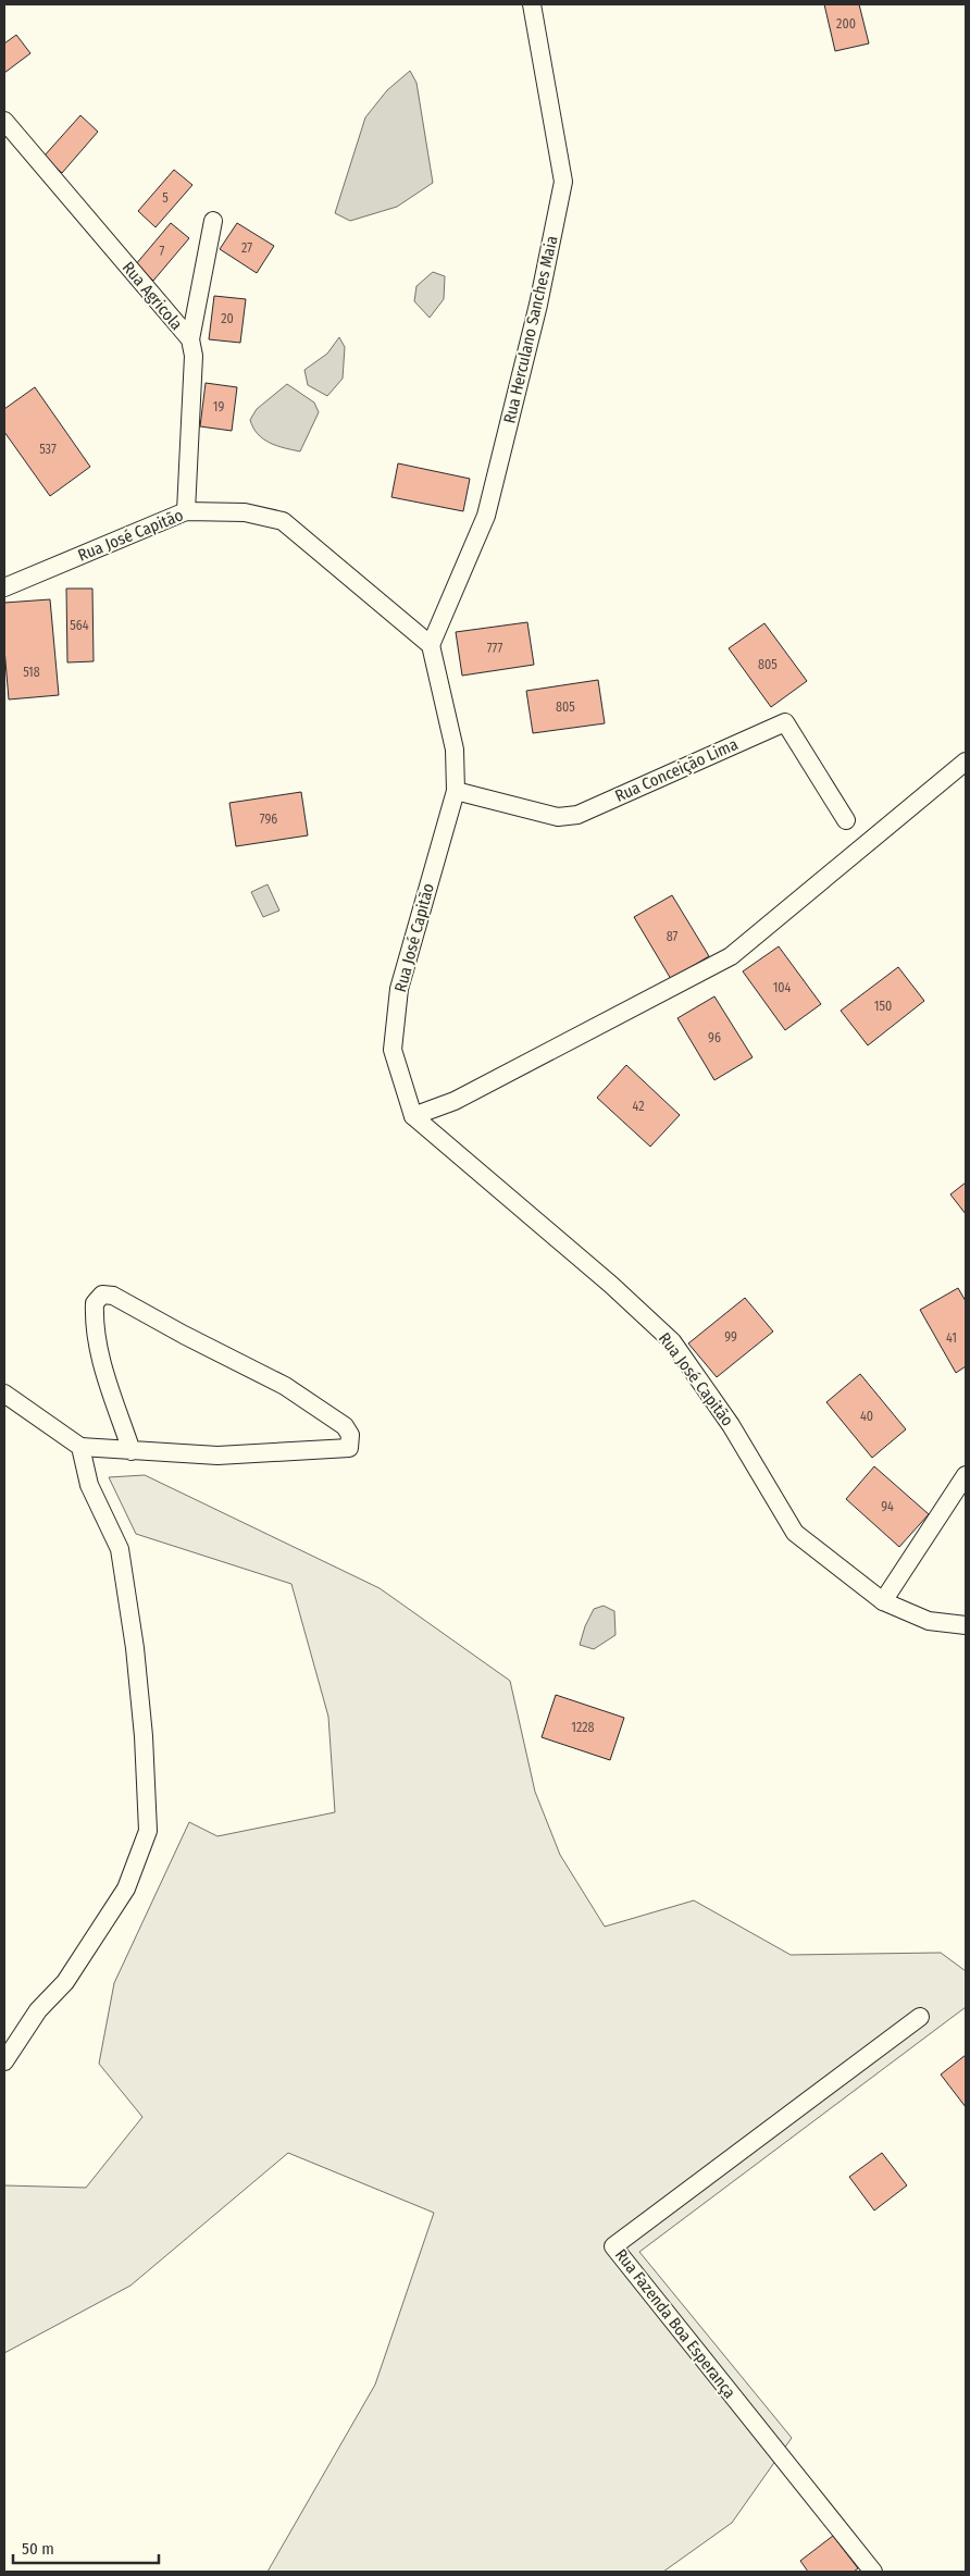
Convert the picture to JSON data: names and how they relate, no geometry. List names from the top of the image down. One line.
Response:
{"streets":{"street":["Rua Agricola","Rua Herculano Sanches Maia","Rua José Capitão","Rua Conceição Lima","Rua Fazenda Boa Esperança"]},"crossings":[["Rua Agricola","Rua José Capitão"],["Rua Herculano Sanches Maia","Rua José Capitão"],["Rua José Capitão","Rua Conceição Lima"]],"house_numbers":["200","5","27","7","20","19","537","564","777","805","518","805","796","87","104","150","96","42","99","41","40","94","1228"],"scale_bar":"50 m"}
